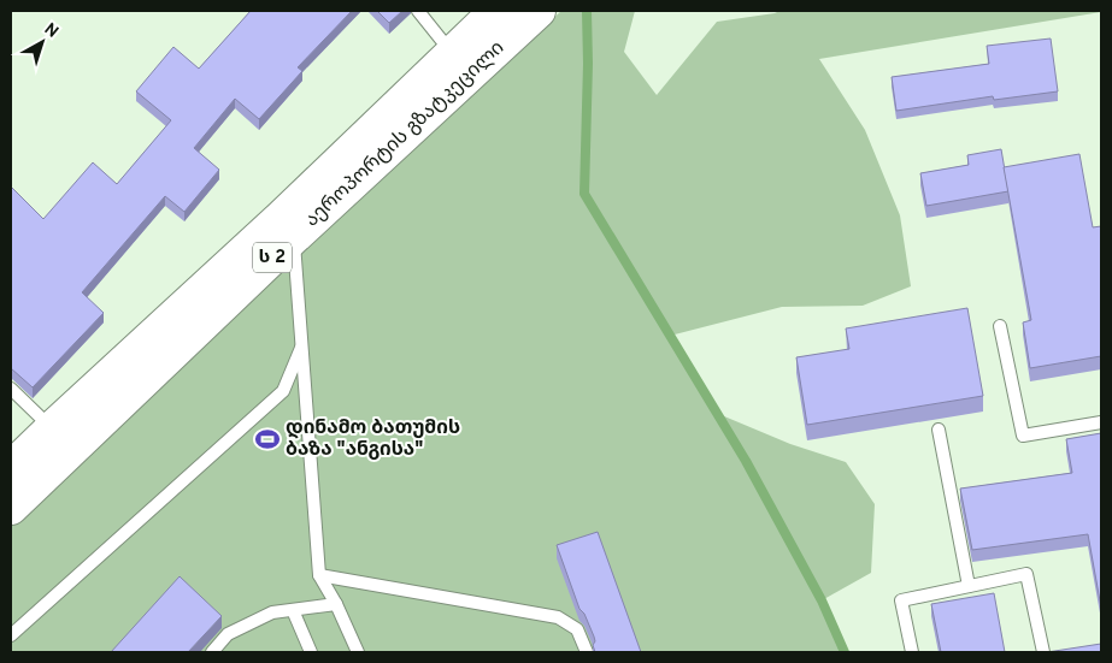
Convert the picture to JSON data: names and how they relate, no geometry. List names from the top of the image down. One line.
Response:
{"streets":{"highway":["აეროპორტის გზატკეცილი","ს 2"]},"places":{"sports":["დინამო ბათუმის ბაზა \"ანგისა\""]},"north":"top right"}
